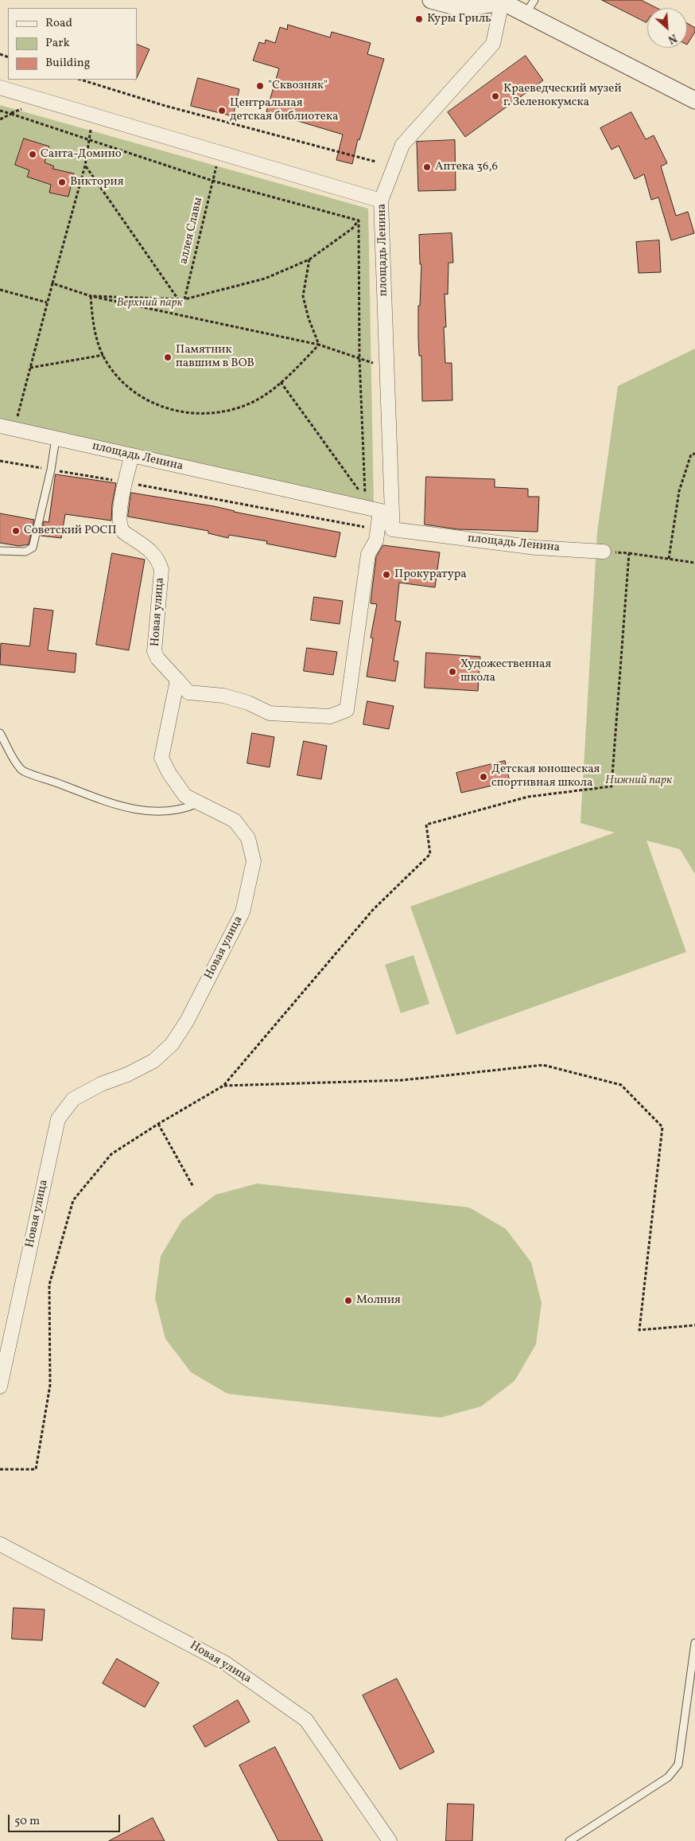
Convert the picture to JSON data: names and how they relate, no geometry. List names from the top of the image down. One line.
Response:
{"streets":{"street":["площадь Ленина","Новая улица"],"path":["аллея Славы"]},"crossings":[["площадь Ленина","Новая улица"]],"parks":["Верхний парк","Нижний парк"],"places":["Куры Гриль","\"Сквозняк\"","Краеведческий музей г. Зеленокумска","Центральная детская библиотека","Санта-Домино","Аптека 36,6","Виктория","Памятник павшим в ВОВ","Советский РОСП","Прокуратура","Художественная школа","Детская юношеская спортивная школа","Молния"],"legend":["Road","Park","Building"],"scale_bar":"50 m","north":"bottom right"}
